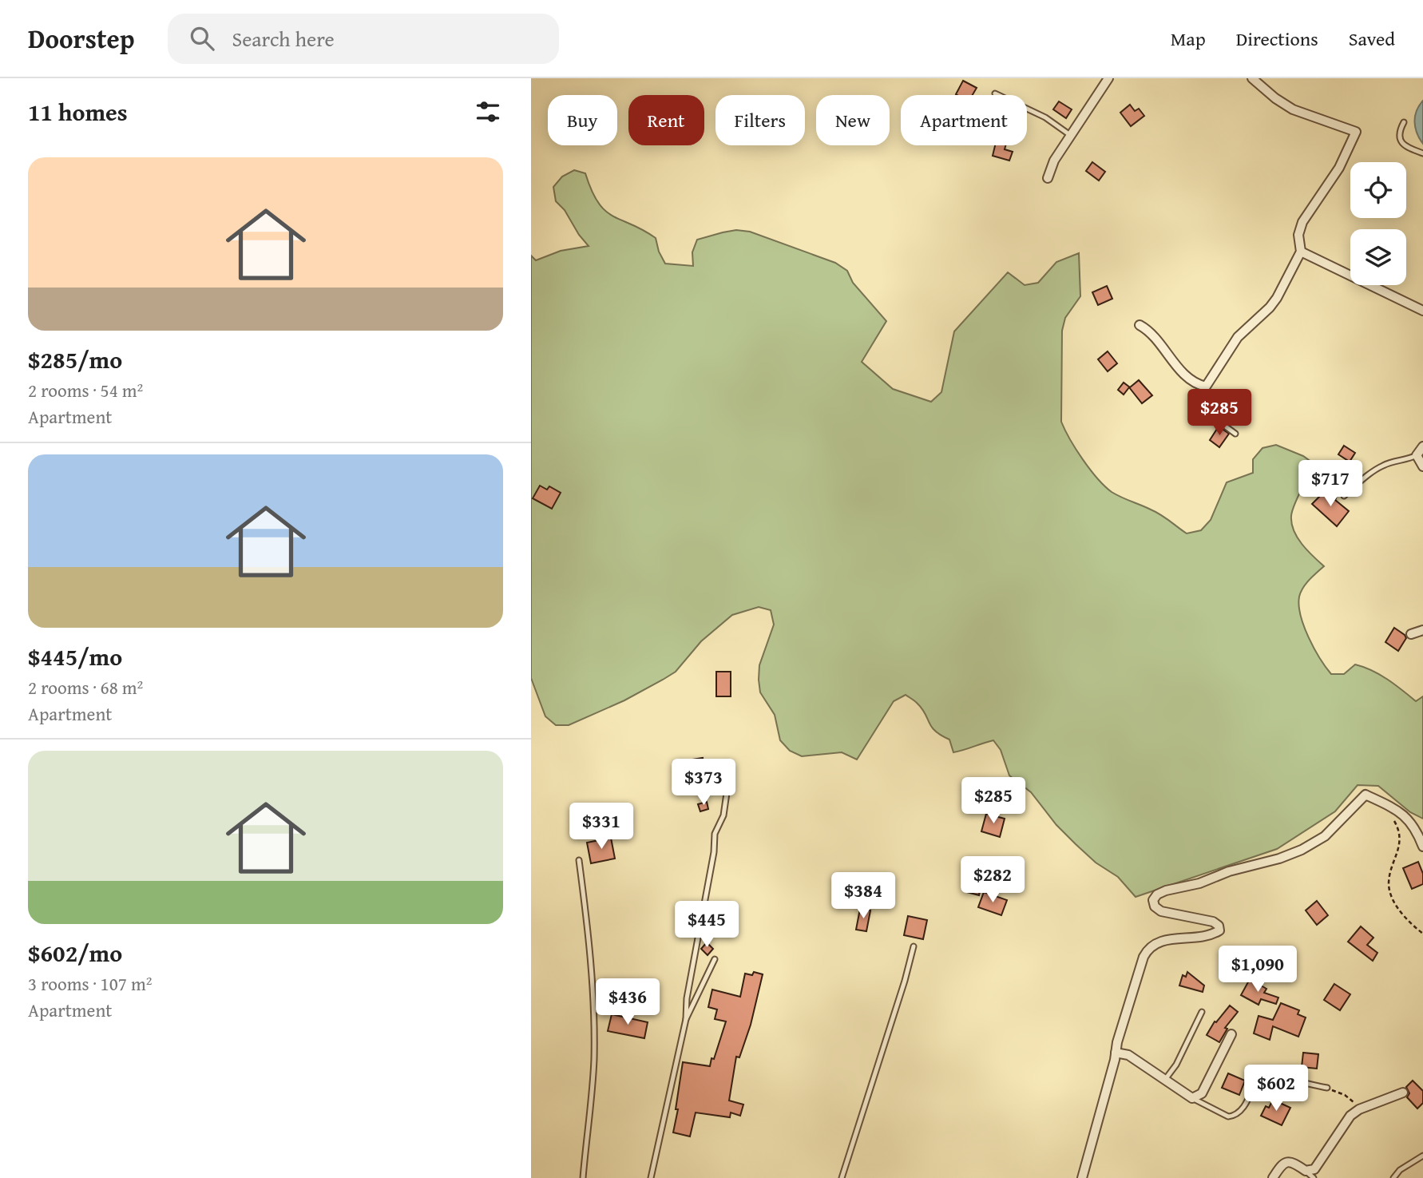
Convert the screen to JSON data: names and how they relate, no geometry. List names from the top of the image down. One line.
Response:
{"page":{"header":"Doorstep","search":"Search here","nav":["Map","Directions","Saved"],"heading":"11 homes","chip":["Buy","Rent","Filters","New","Apartment"],"list":[{"name":"$285/mo","note":"2 rooms · 54 m² · Apartment"},{"name":"$445/mo","note":"2 rooms · 68 m² · Apartment"},{"name":"$602/mo","note":"3 rooms · 107 m² · Apartment"}],"price":["$285","$717","$373","$285","$331","$282","$384","$445","$1,090","$436","$602"]}}
